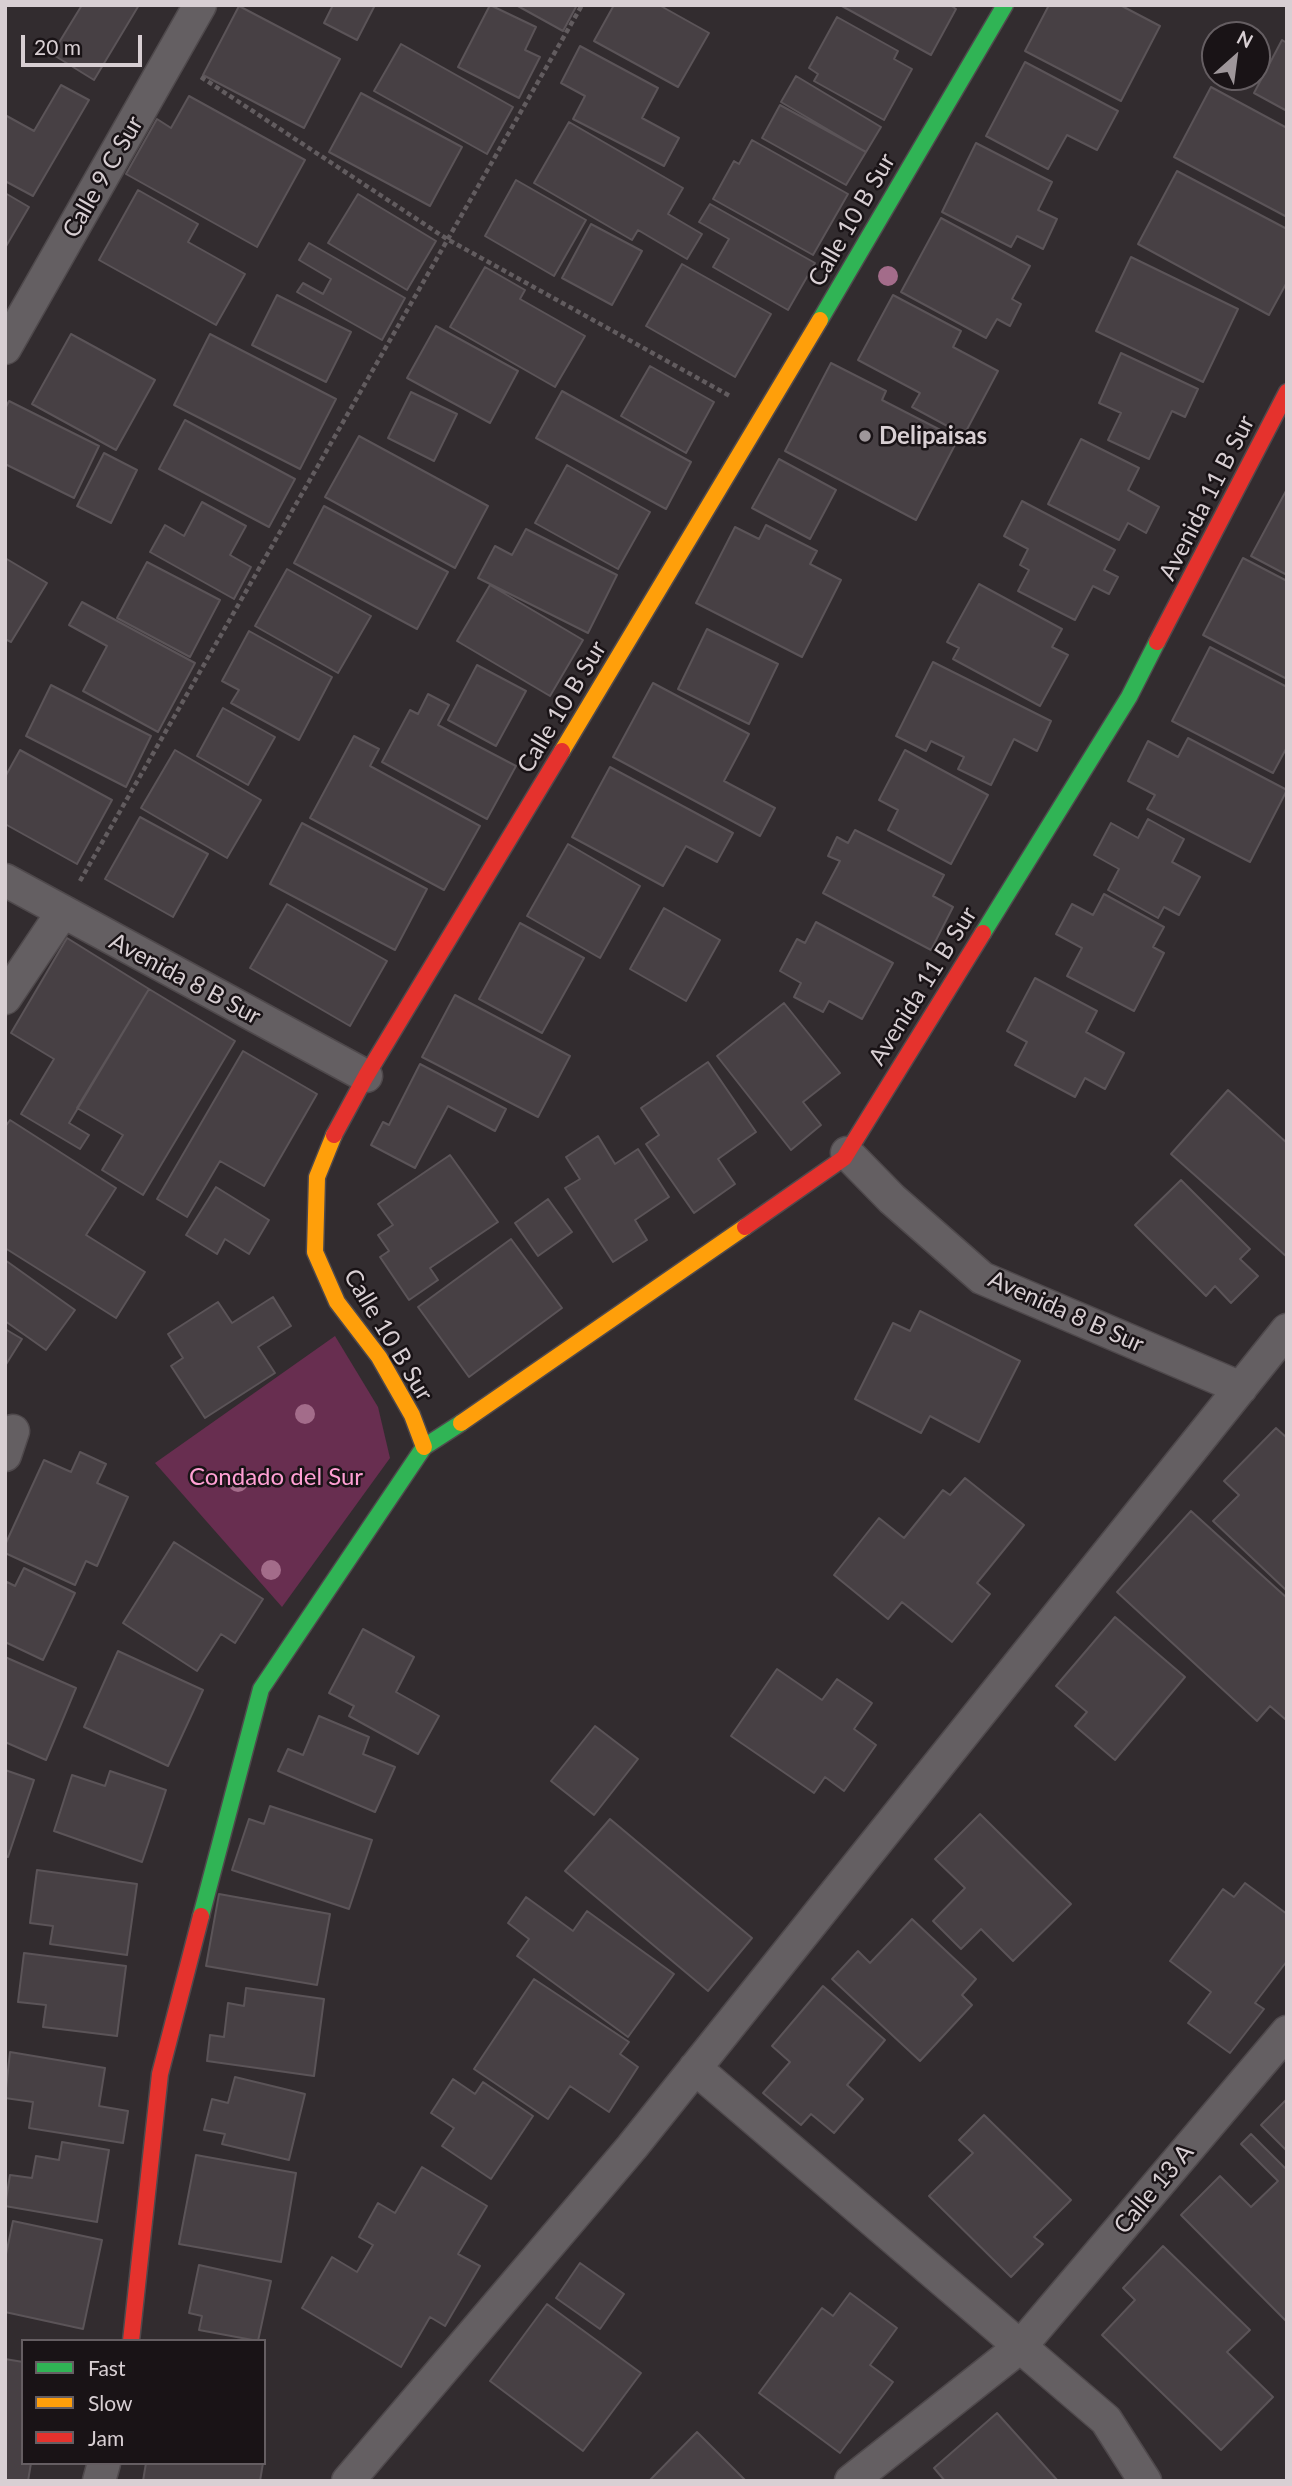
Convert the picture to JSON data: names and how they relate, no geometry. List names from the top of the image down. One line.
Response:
{"streets":{"street":["Calle 9 C Sur","Calle 10 B Sur","Avenida 11 B Sur","Avenida 8 B Sur","Calle 13 A"]},"crossings":[["Calle 10 B Sur","Avenida 11 B Sur"],["Calle 10 B Sur","Avenida 8 B Sur"],["Avenida 11 B Sur","Avenida 8 B Sur"]],"parks":["Condado del Sur"],"places":["Delipaisas"],"legend":["Fast","Slow","Jam"],"scale_bar":"20 m","north":"top right"}
